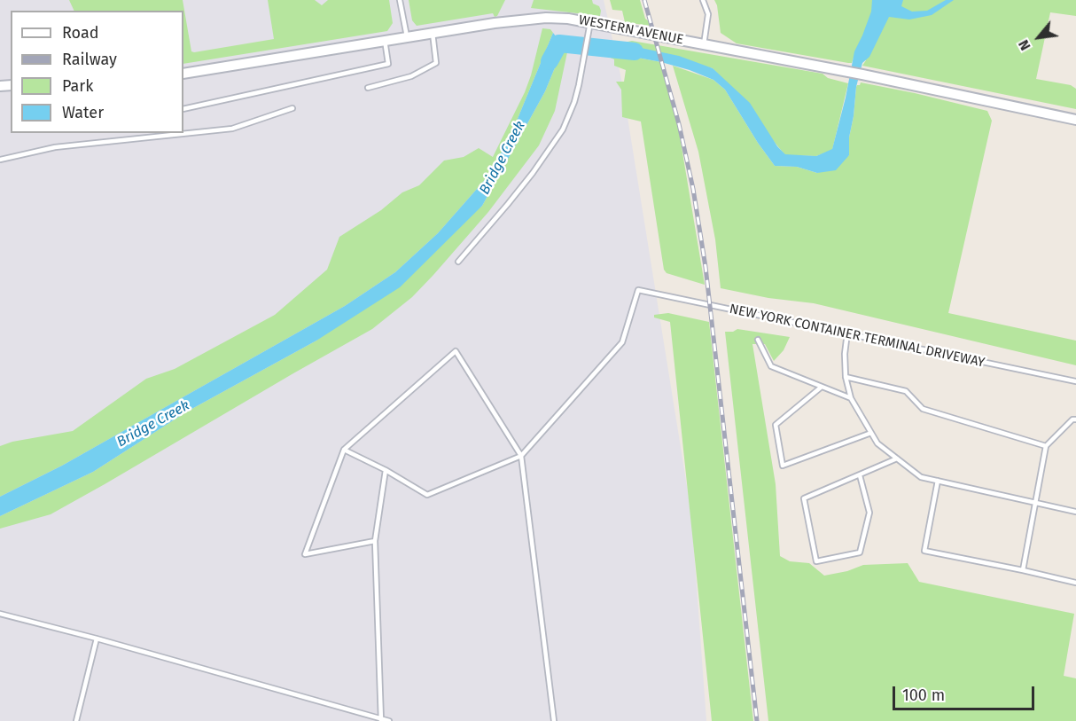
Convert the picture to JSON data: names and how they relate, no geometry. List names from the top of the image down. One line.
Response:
{"streets":{"street":["WESTERN AVENUE"],"lane":["NEW YORK CONTAINER TERMINAL DRIVEWAY"]},"water":["Bridge Creek"],"legend":["Road","Railway","Park","Water"],"scale_bar":"100 m","north":"bottom left"}
